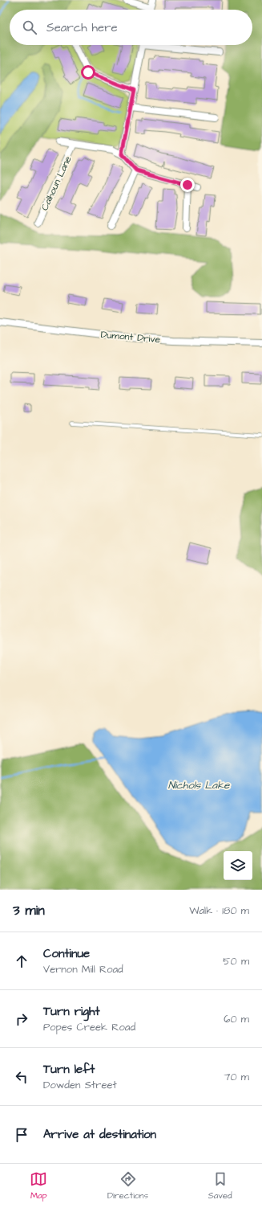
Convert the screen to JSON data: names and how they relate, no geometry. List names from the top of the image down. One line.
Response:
{"streets":{"street":["Calhoun Lane","Dumont Drive"]},"water":["Nichols Lake"],"page":{"search":"Search here","heading":["3 min","Walk · 180 m"],"list":[["Continue","Vernon Mill Road","50 m"],["Turn right","Popes Creek Road","60 m"],["Turn left","Dowden Street","70 m"],"Arrive at destination"],"nav":["Map","Directions","Saved"]}}
